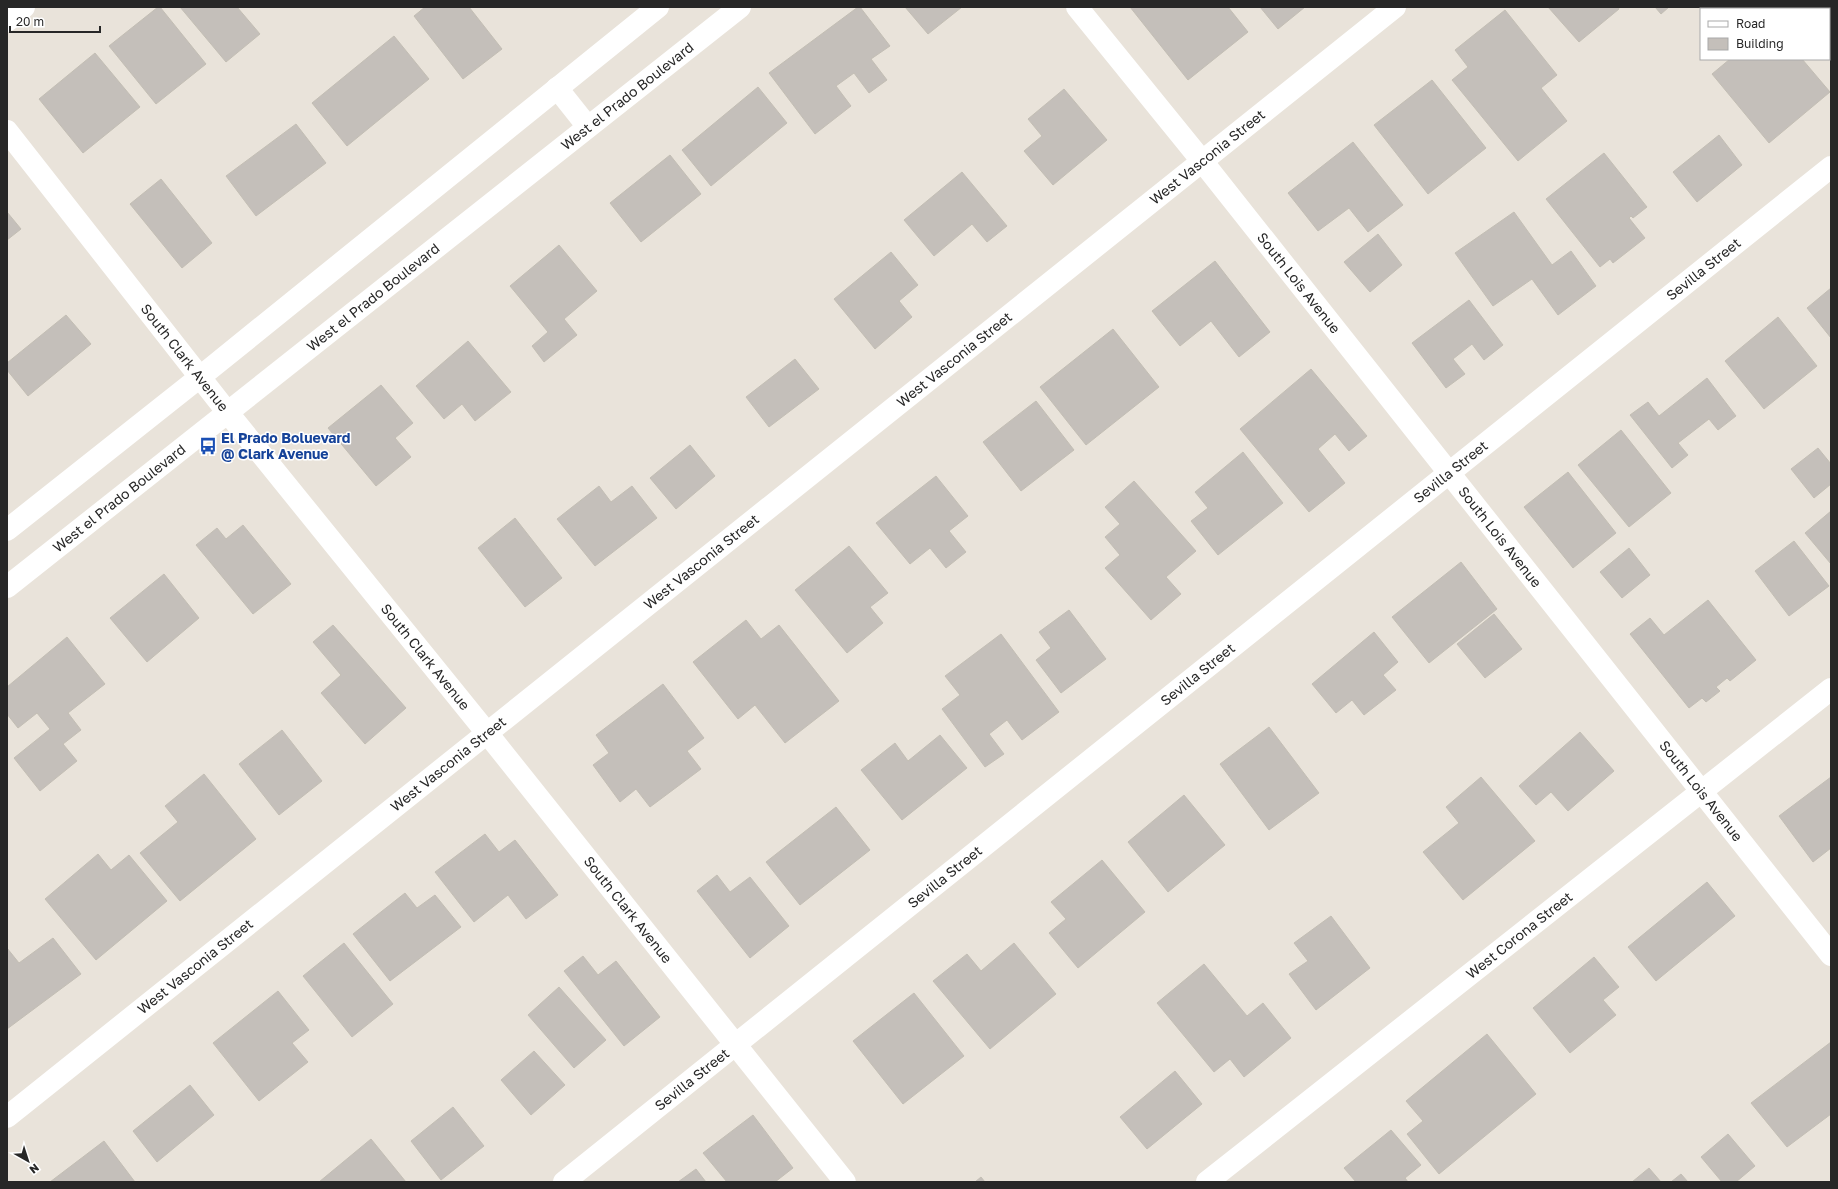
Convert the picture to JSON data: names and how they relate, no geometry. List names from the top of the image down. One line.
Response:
{"streets":{"street":["West el Prado Boulevard","West Vasconia Street","Sevilla Street","South Lois Avenue","South Clark Avenue","West Corona Street"]},"crossings":[["West el Prado Boulevard","South Clark Avenue"],["West Vasconia Street","South Lois Avenue"],["West Vasconia Street","South Clark Avenue"],["Sevilla Street","South Lois Avenue"],["Sevilla Street","South Clark Avenue"],["South Lois Avenue","West Corona Street"]],"places":{"bus stop":["El Prado Boluevard @ Clark Avenue"]},"legend":["Road","Building"],"scale_bar":"20 m","north":"bottom right"}
